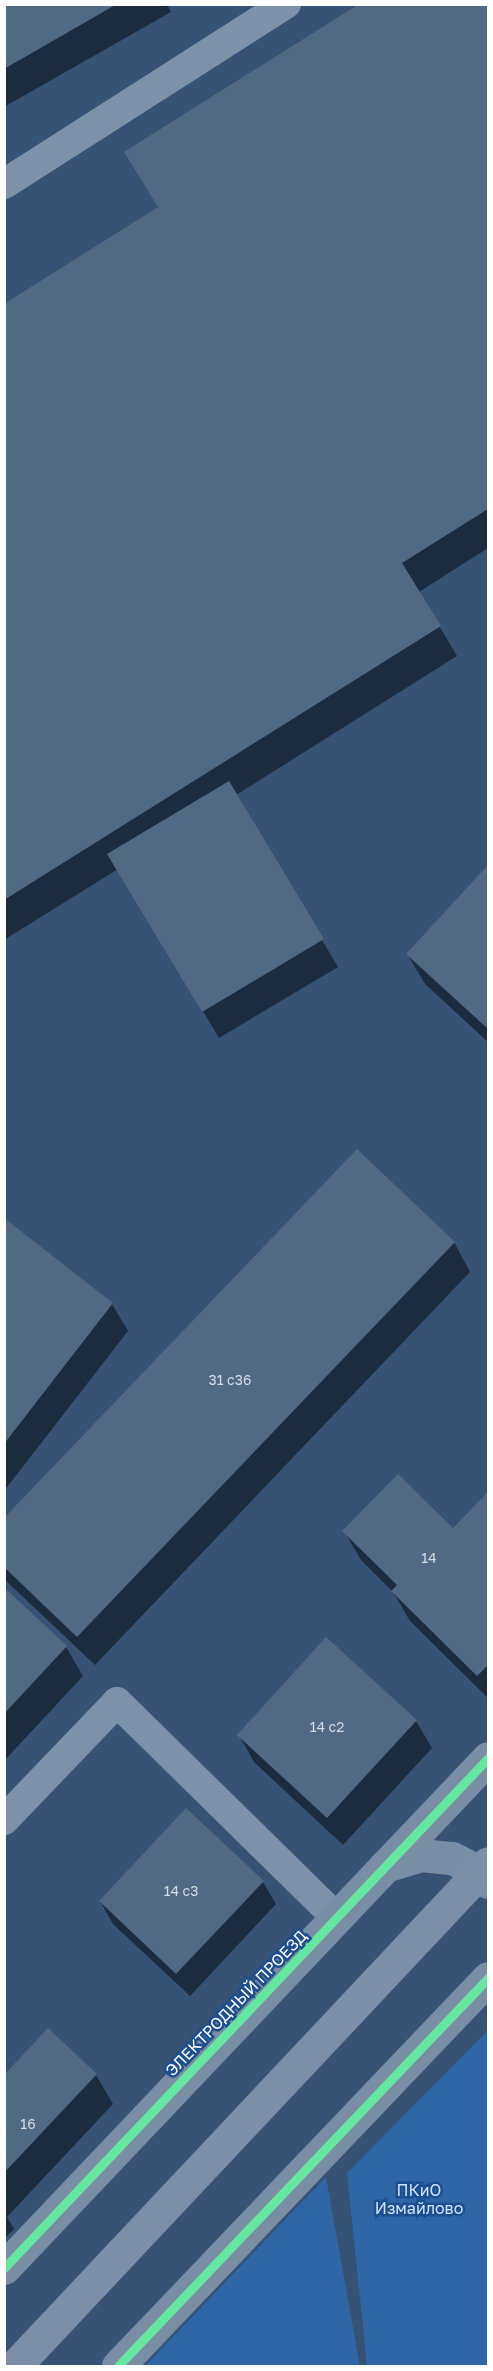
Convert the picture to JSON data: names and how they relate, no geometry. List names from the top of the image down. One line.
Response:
{"streets":{"street":["ЭЛЕКТРОДНЫЙ ПРОЕЗД"]},"parks":["ПКиО Измайлово"],"house_numbers":["31 с36","14","14 с2","14 с3","16"]}
